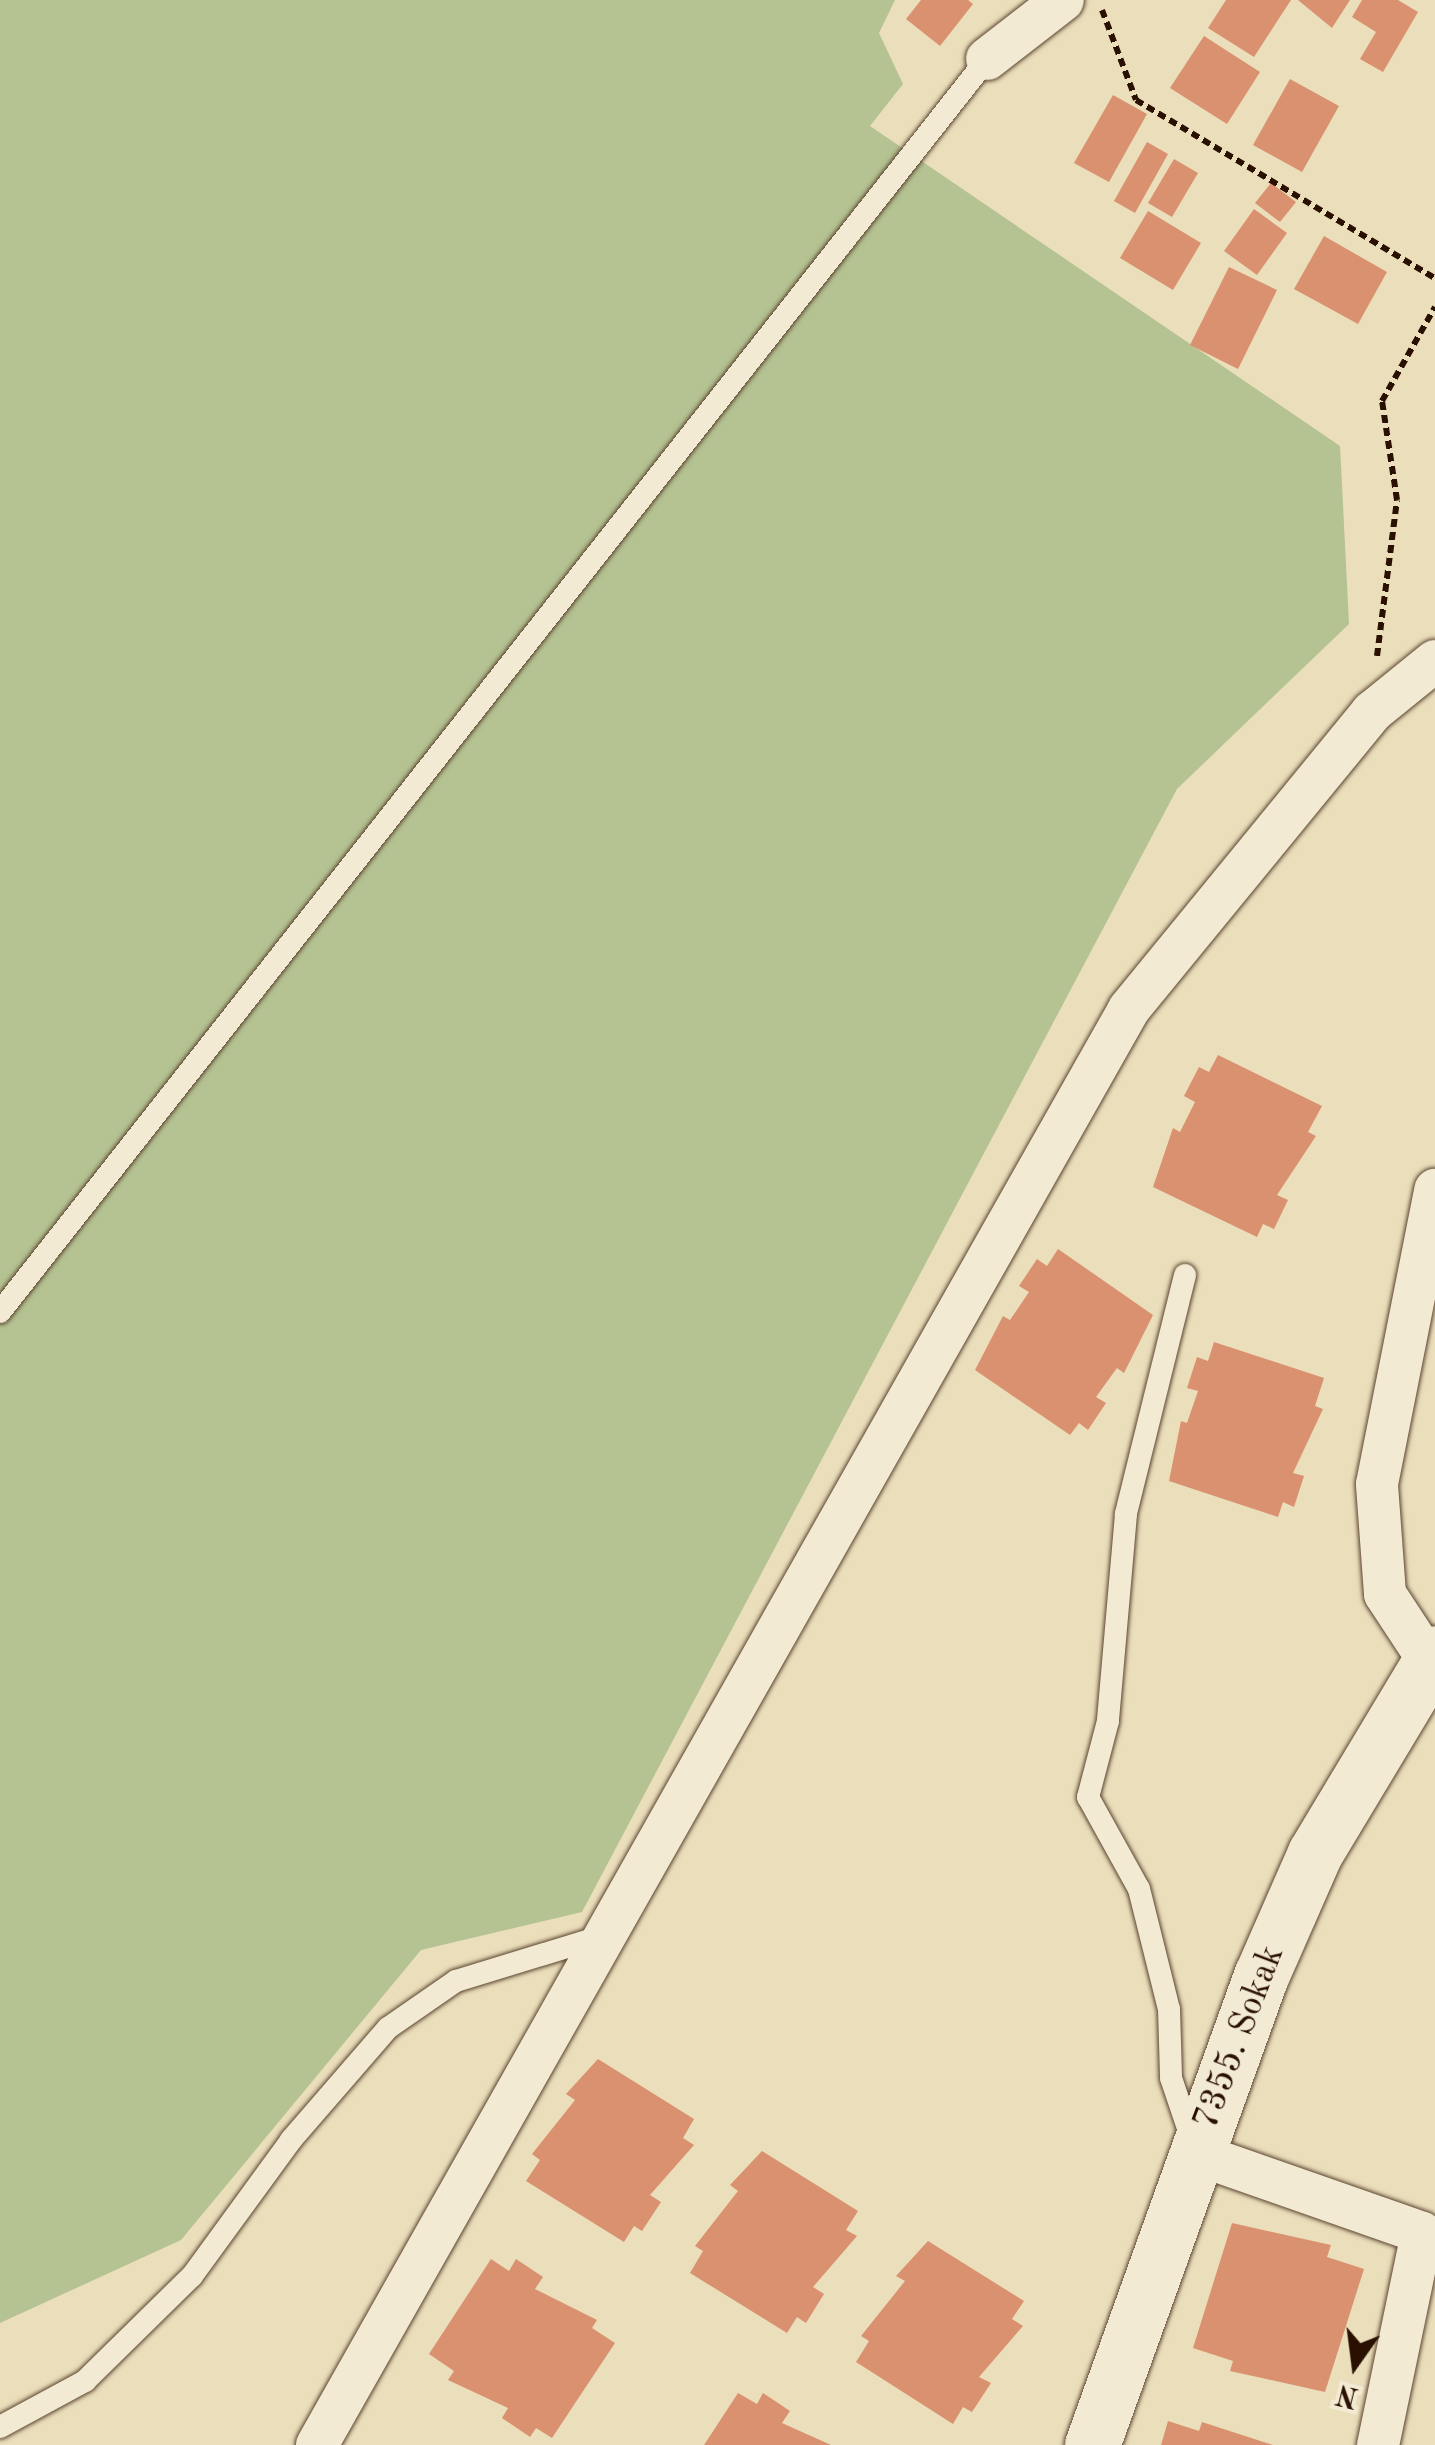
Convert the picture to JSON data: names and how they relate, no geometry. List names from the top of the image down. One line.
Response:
{"streets":{"street":["7355. Sokak"]},"north":"bottom"}
